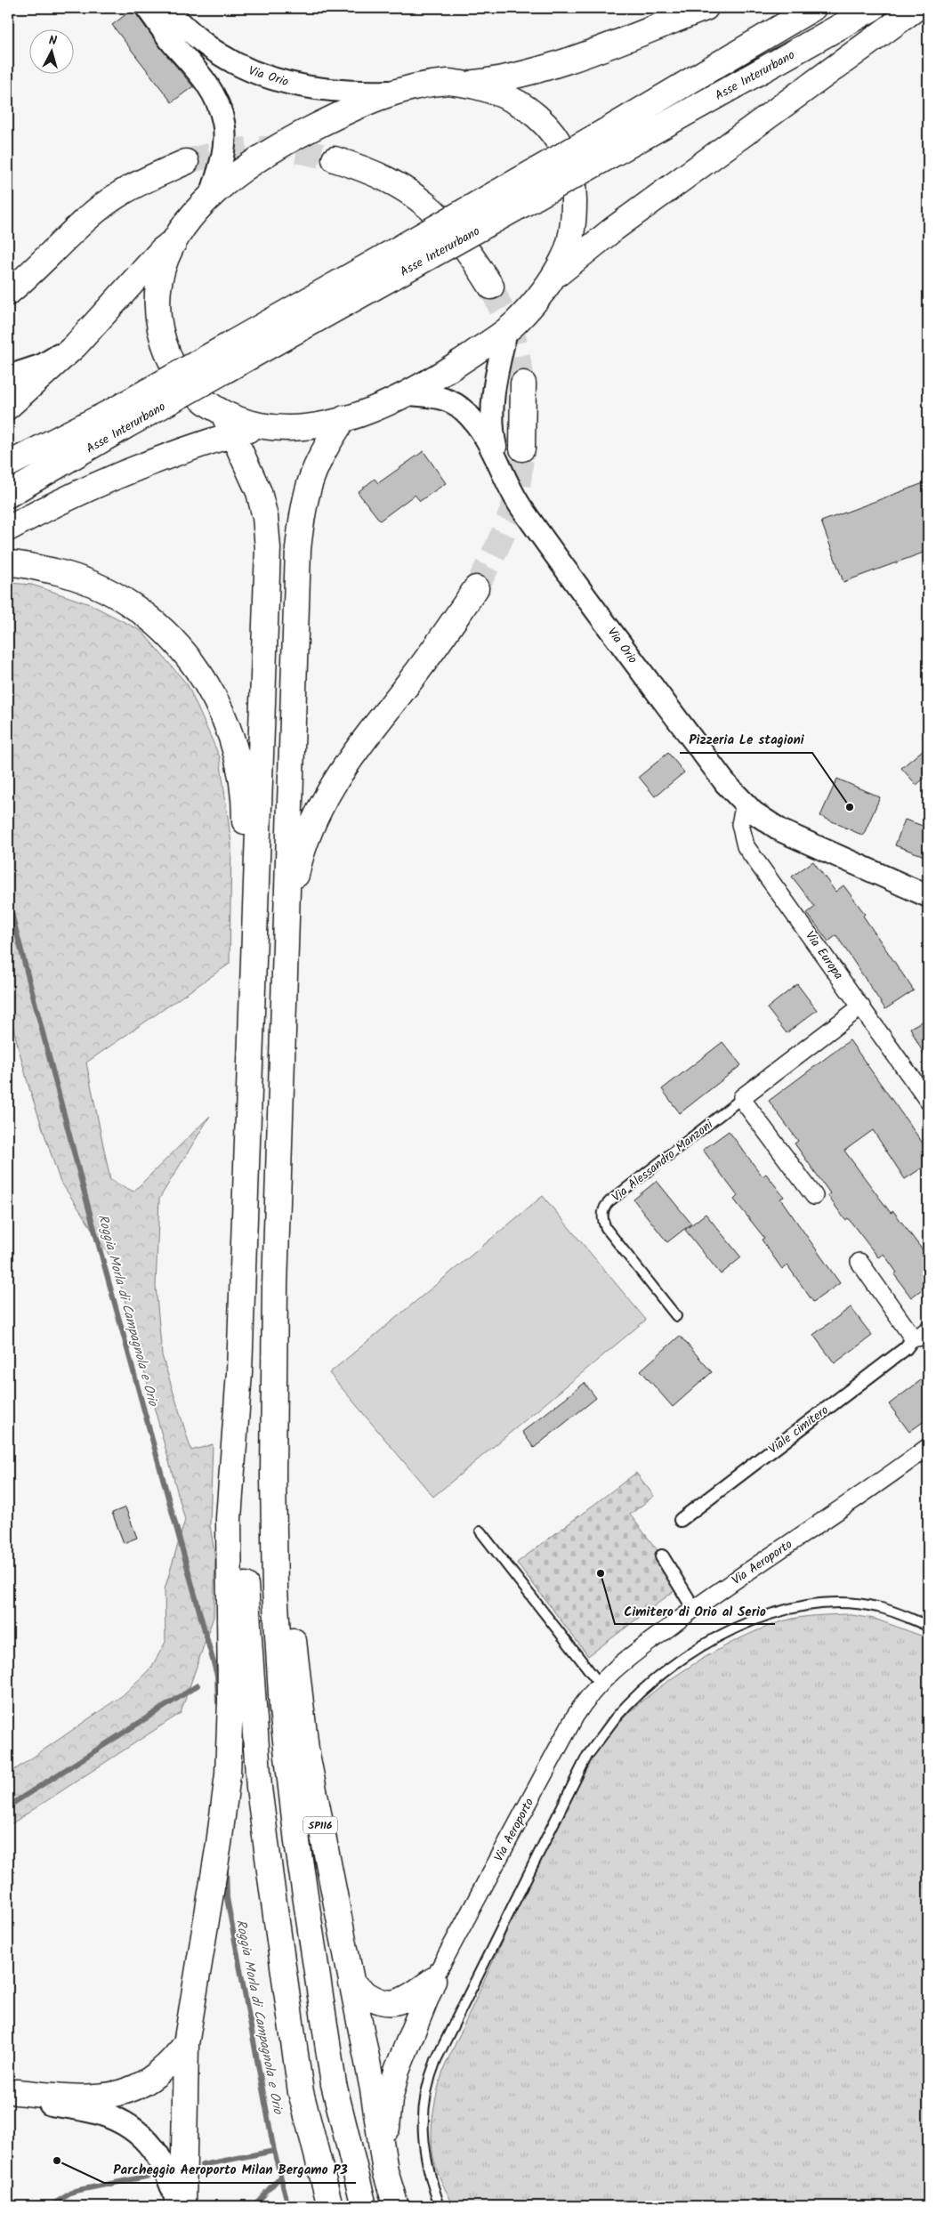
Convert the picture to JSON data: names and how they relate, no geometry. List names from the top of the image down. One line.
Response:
{"streets":{"highway":["Asse Interurbano","SP116"],"street":["Via Orio","Via Europa","Via Alessandro Manzoni","Viale cimitero","Via Aeroporto"]},"crossings":[["Via Orio","Via Europa"],["Via Europa","Via Alessandro Manzoni"],["Via Aeroporto","SP116"]],"water":["Roggia Morla di Campagnola e Orio"],"places":["Pizzeria Le stagioni","Cimitero di Orio al Serio","Parcheggio Aeroporto Milan Bergamo P3"],"north":"top"}
